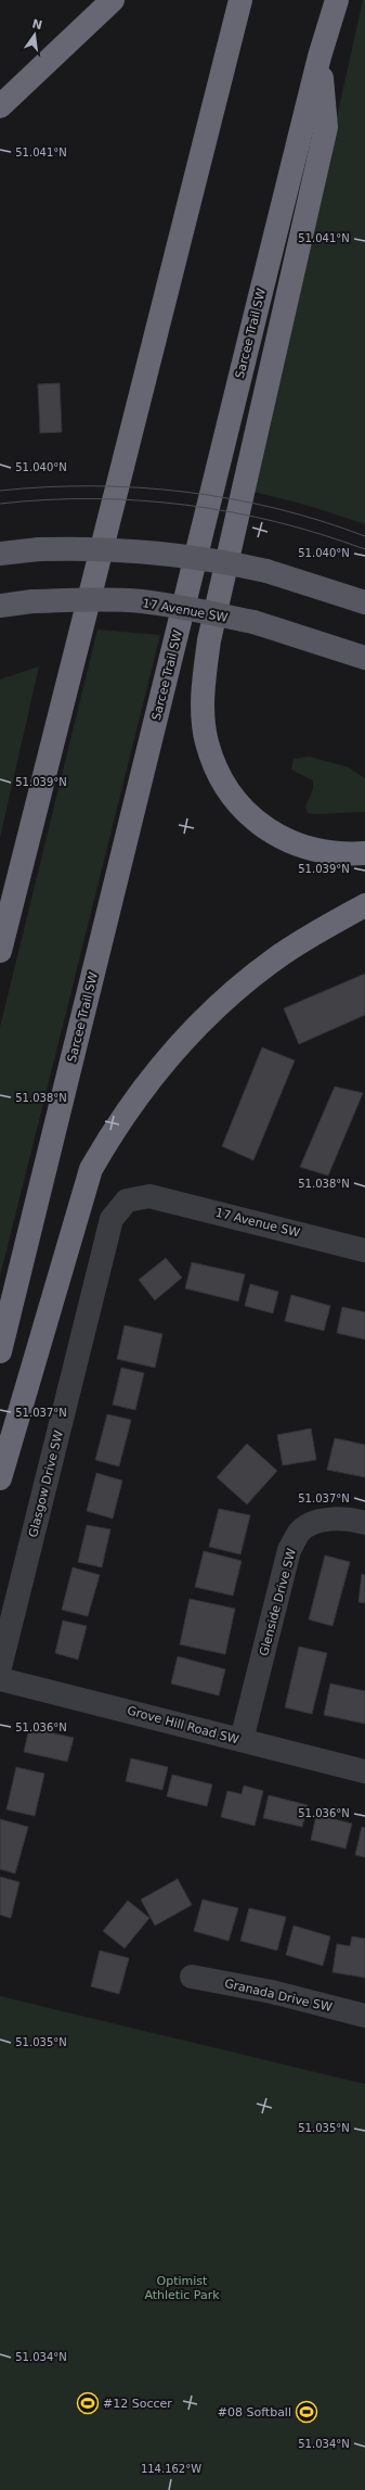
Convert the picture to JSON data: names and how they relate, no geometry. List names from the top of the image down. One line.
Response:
{"streets":{"highway":["Sarcee Trail SW"],"main road":["17 Avenue SW"],"street":["Glasgow Drive SW","Glenside Drive SW","Grove Hill Road SW","Granada Drive SW"]},"crossings":[["17 Avenue SW","Glasgow Drive SW"],["Glenside Drive SW","Grove Hill Road SW"]],"parks":["Optimist Athletic Park"],"places":{"sports":["#12 Soccer","#08 Softball"]},"north":"top","coordinates":["51.041°N","51.040°N","51.039°N","51.038°N","51.037°N","51.036°N","51.035°N","51.034°N","114.162°W"]}
